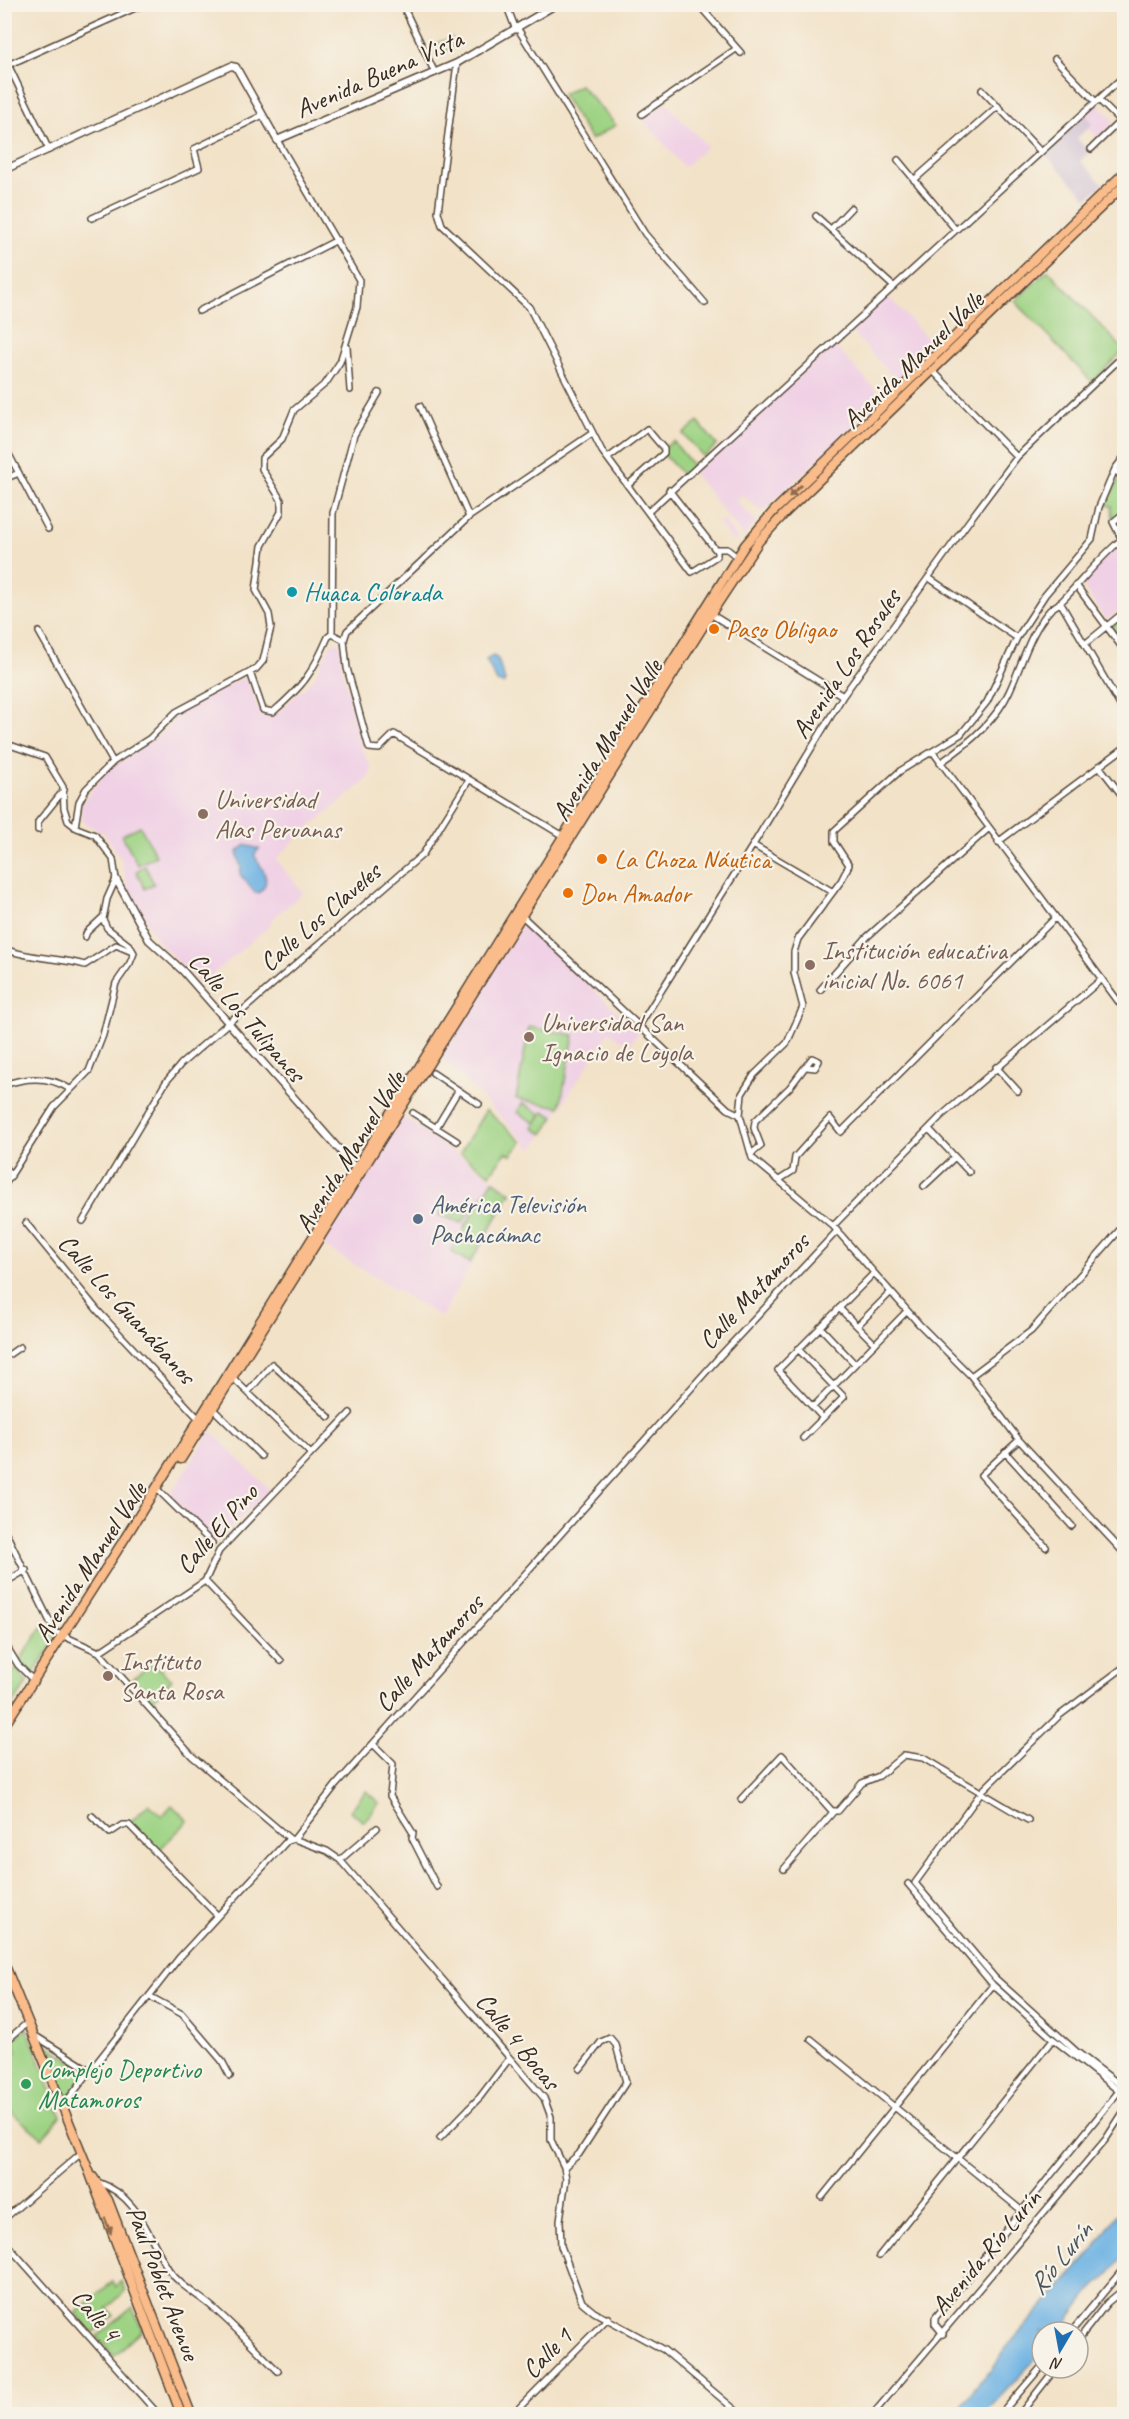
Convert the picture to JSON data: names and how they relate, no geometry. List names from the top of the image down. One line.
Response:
{"streets":{"main road":["Avenida Manuel Valle","Paul Poblet Avenue"],"street":["Avenida Buena Vista","Avenida Los Rosales","Calle Los Claveles","Calle Los Tulipanes","Calle Matamoros","Calle Los Guanábanos","Calle El Pino","Calle 4 Bocas","Avenida Río Lurín","Calle 4","Calle 1"]},"crossings":[["Avenida Manuel Valle","Calle Los Tulipanes"],["Avenida Manuel Valle","Calle Los Guanábanos"],["Avenida Manuel Valle","Calle 4 Bocas"],["Calle Los Claveles","Calle Los Tulipanes"],["Calle Matamoros","Calle 4 Bocas"],["Calle Matamoros","Paul Poblet Avenue"],["Calle El Pino","Calle 4 Bocas"],["Calle 4 Bocas","Calle 1"]],"water":["Río Lurín"],"places":["Huaca Colorada","Paso Obligao","Universidad Alas Peruanas","La Choza Náutica","Don Amador","Institución educativa inicial No. 6061","Universidad San Ignacio de Loyola","América Televisión Pachacámac","Instituto Santa Rosa","Complejo Deportivo Matamoros"],"north":"bottom"}
